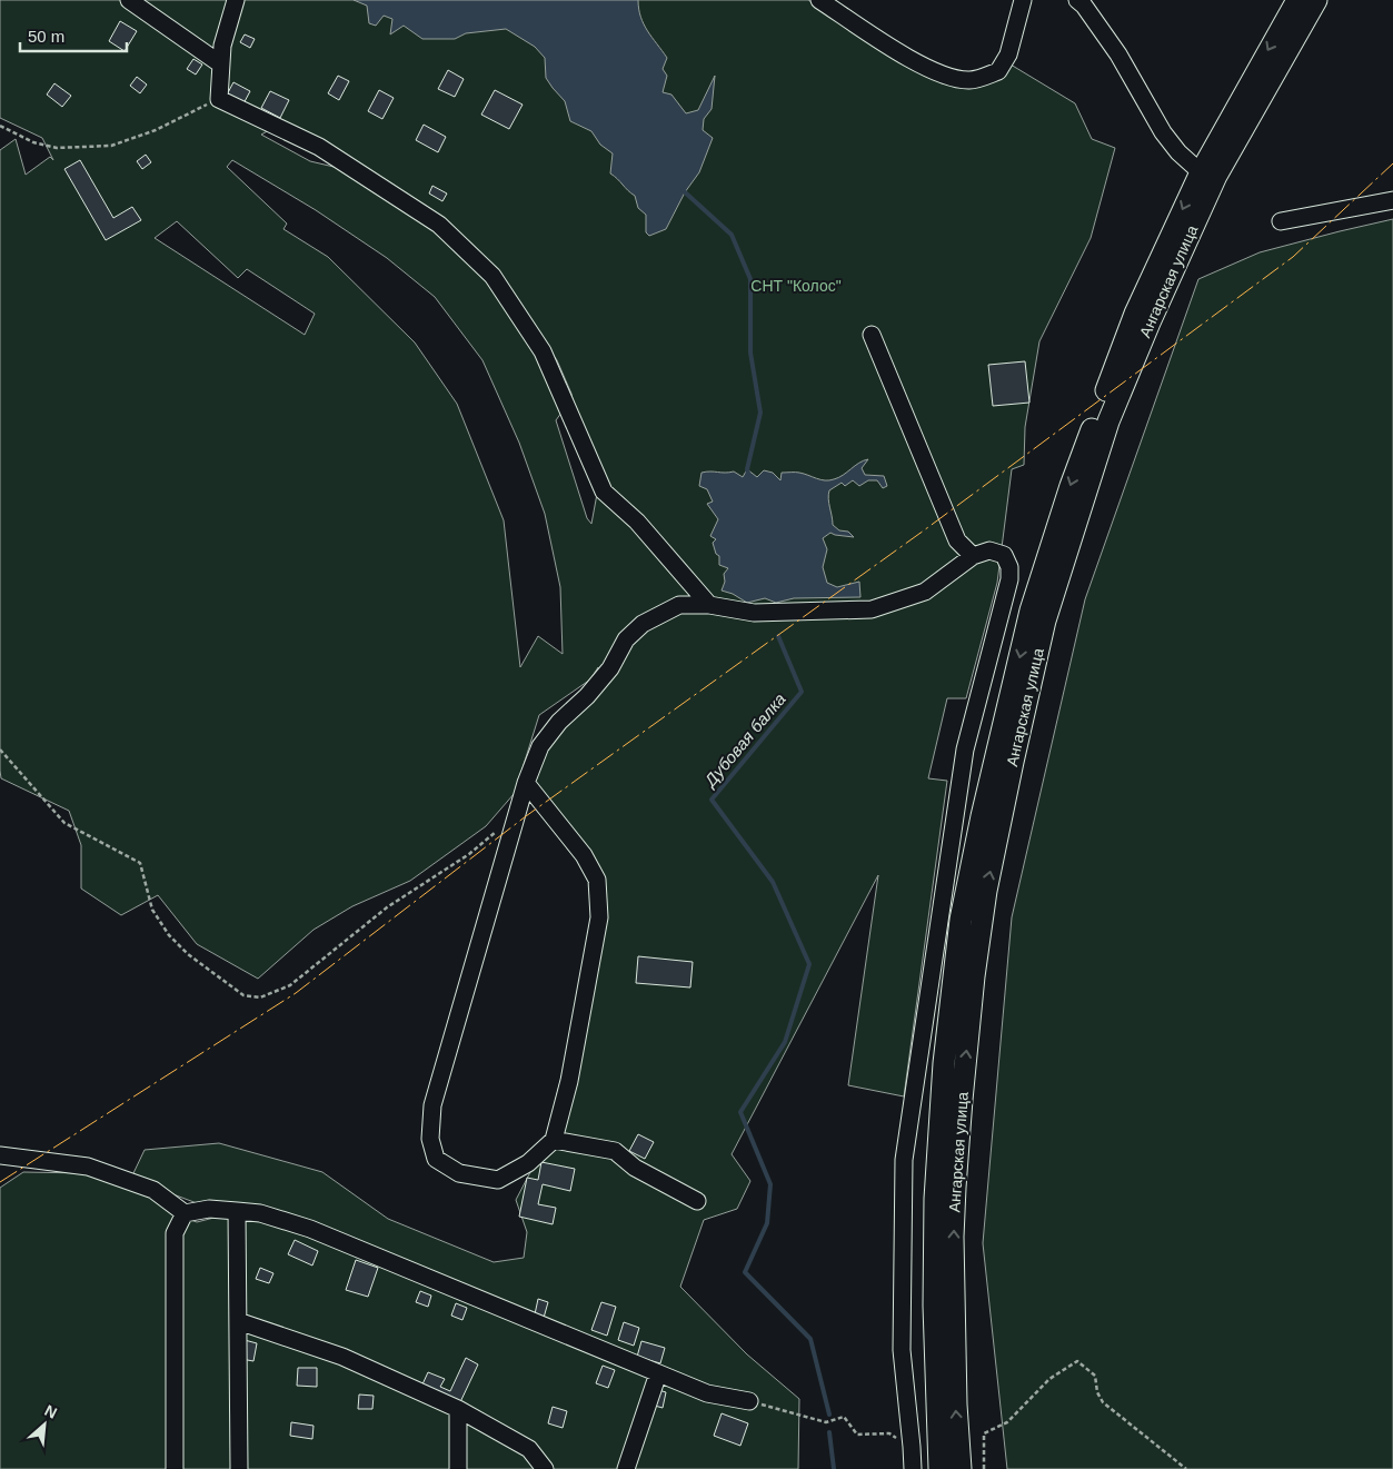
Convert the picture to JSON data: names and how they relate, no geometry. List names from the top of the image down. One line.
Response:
{"streets":{"main road":["Ангарская улица"]},"water":["Дубовая балка"],"parks":["СНТ \"Колос\""],"scale_bar":"50 m","north":"top right"}
